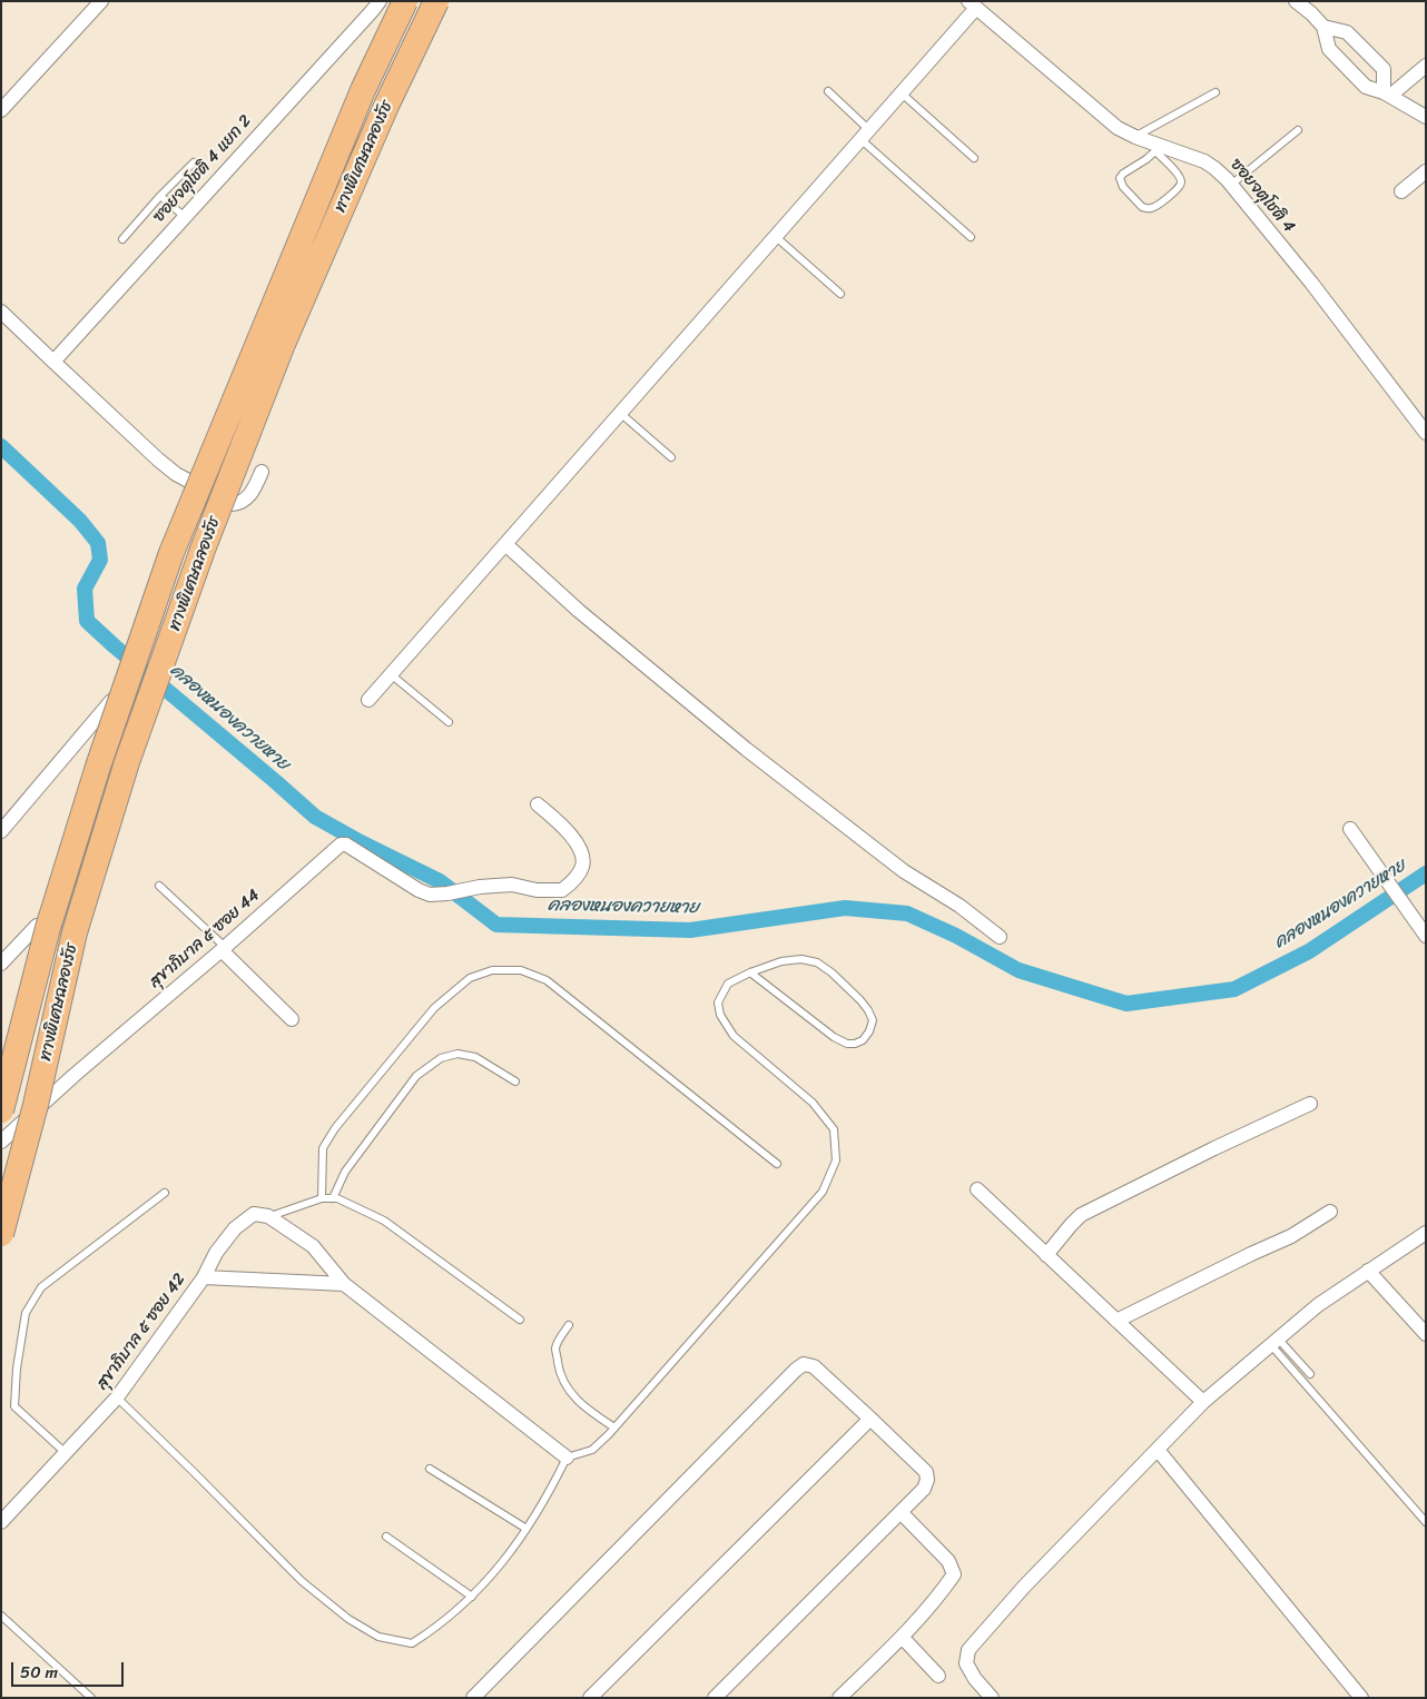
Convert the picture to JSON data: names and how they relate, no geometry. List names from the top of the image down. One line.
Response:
{"streets":{"highway":["ทางพิเศษฉลองรัช"],"street":["ซอยจตุโชติ 4 แยก 2","ซอยจตุโชติ 4","สุขาภิบาล ๕ ซอย 44","สุขาภิบาล ๕ ซอย 42"]},"water":["คลองหนองควายหาย"],"scale_bar":"50 m"}
